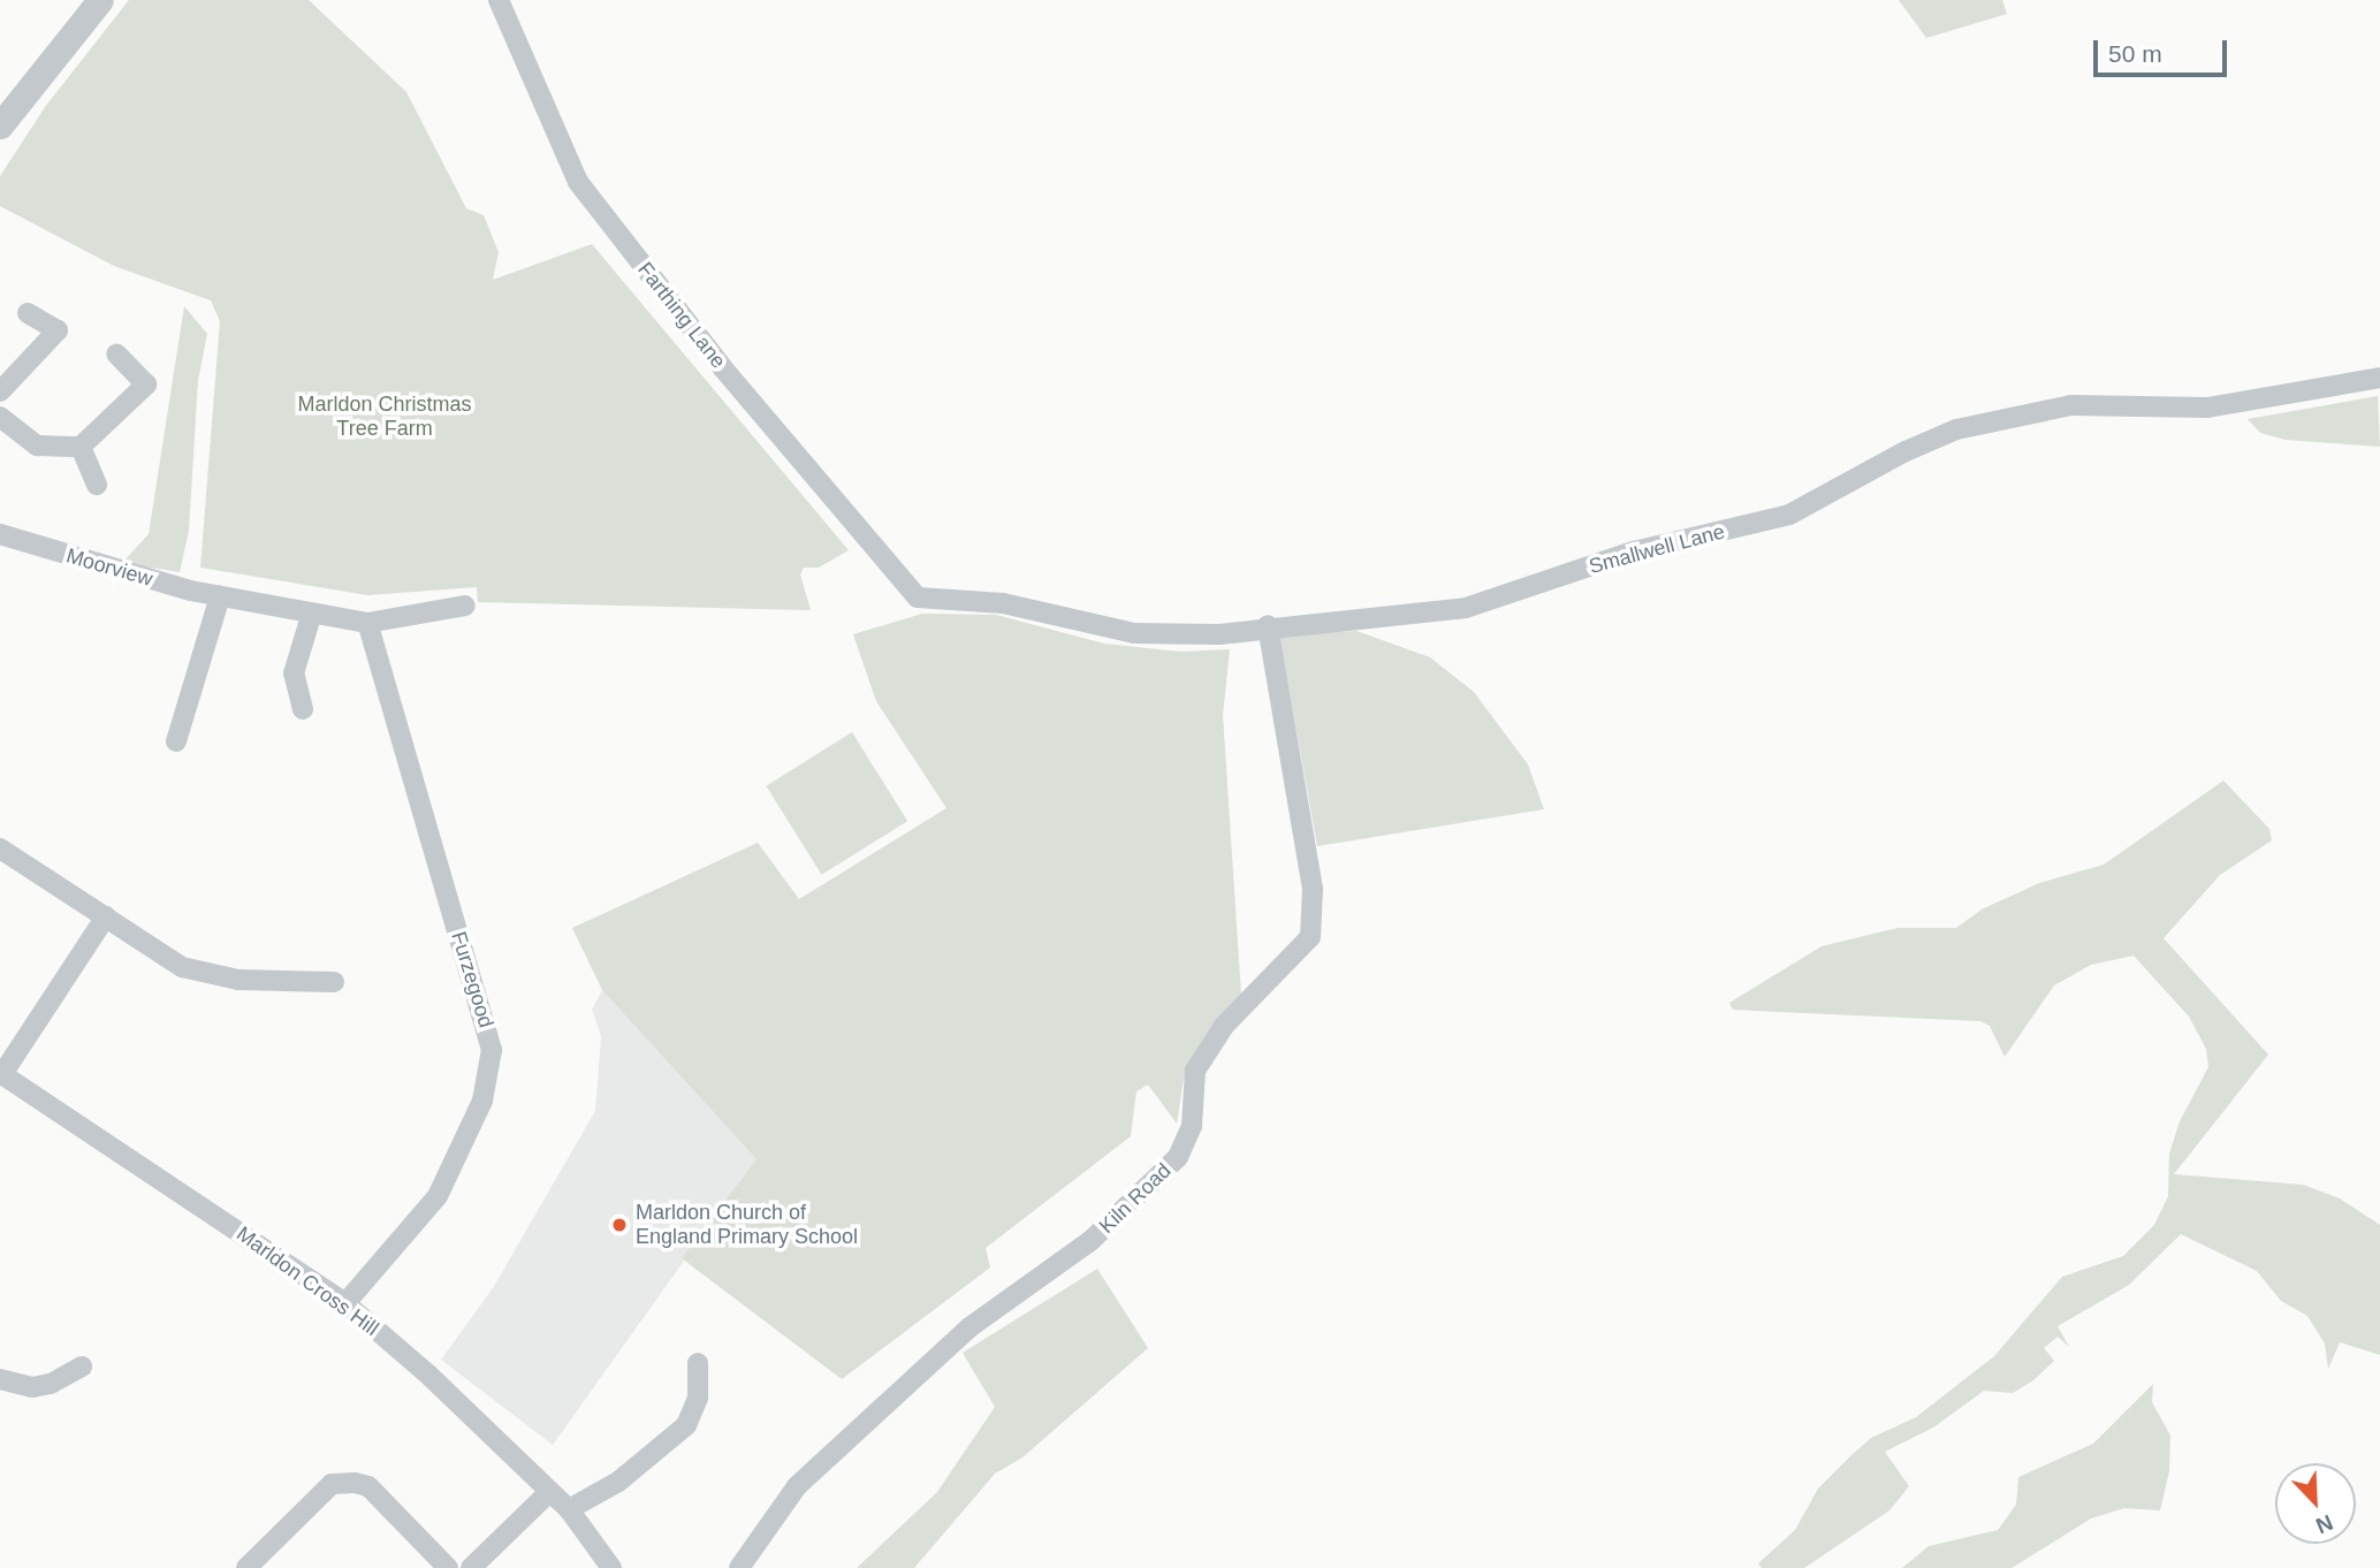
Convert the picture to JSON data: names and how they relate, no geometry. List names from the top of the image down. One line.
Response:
{"streets":{"street":["Farthing Lane","Smallwell Lane","Moorview","Furzegood","Kiln Road","Marldon Cross Hill"]},"crossings":[["Farthing Lane","Smallwell Lane"],["Smallwell Lane","Kiln Road"],["Moorview","Furzegood"],["Furzegood","Marldon Cross Hill"]],"parks":["Marldon Christmas Tree Farm"],"places":["Marldon Church of England Primary School"],"scale_bar":"50 m","north":"bottom right"}
